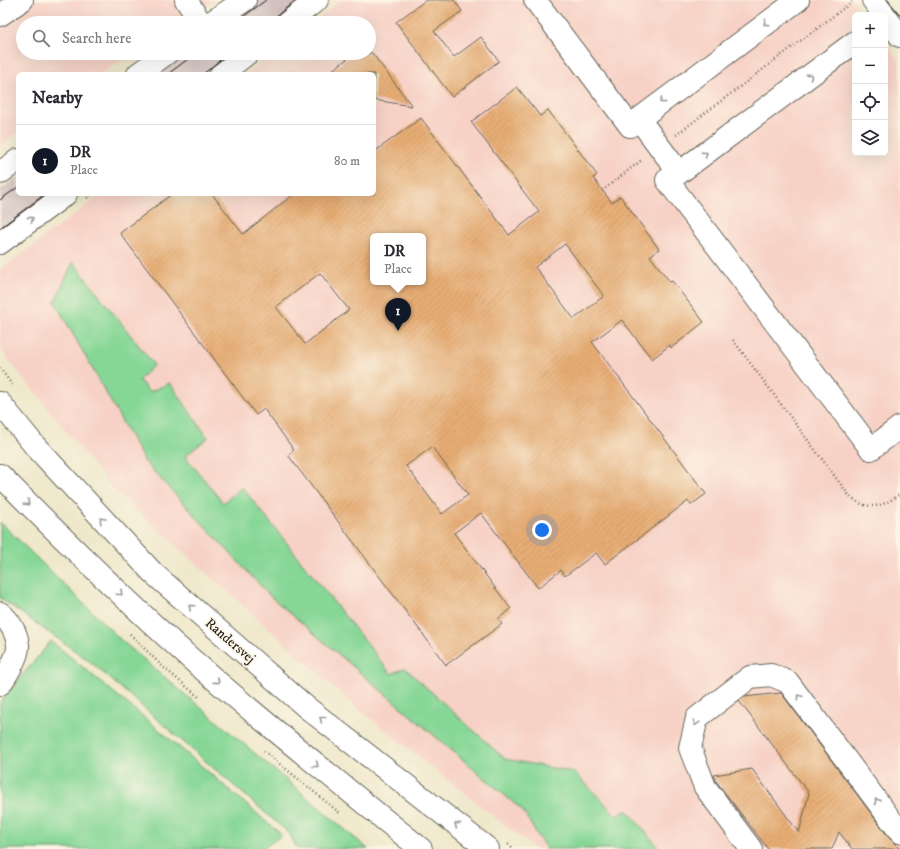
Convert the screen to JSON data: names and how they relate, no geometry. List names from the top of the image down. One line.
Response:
{"streets":{"main road":["Randersvej"]},"page":{"map_buttons":["+","−"],"search":"Search here","heading":"Nearby","list":[{"mark":"1","name":"DR","note":"Place","value":"80 m"}],"popup":["DR","Place"],"pins":"1"}}
